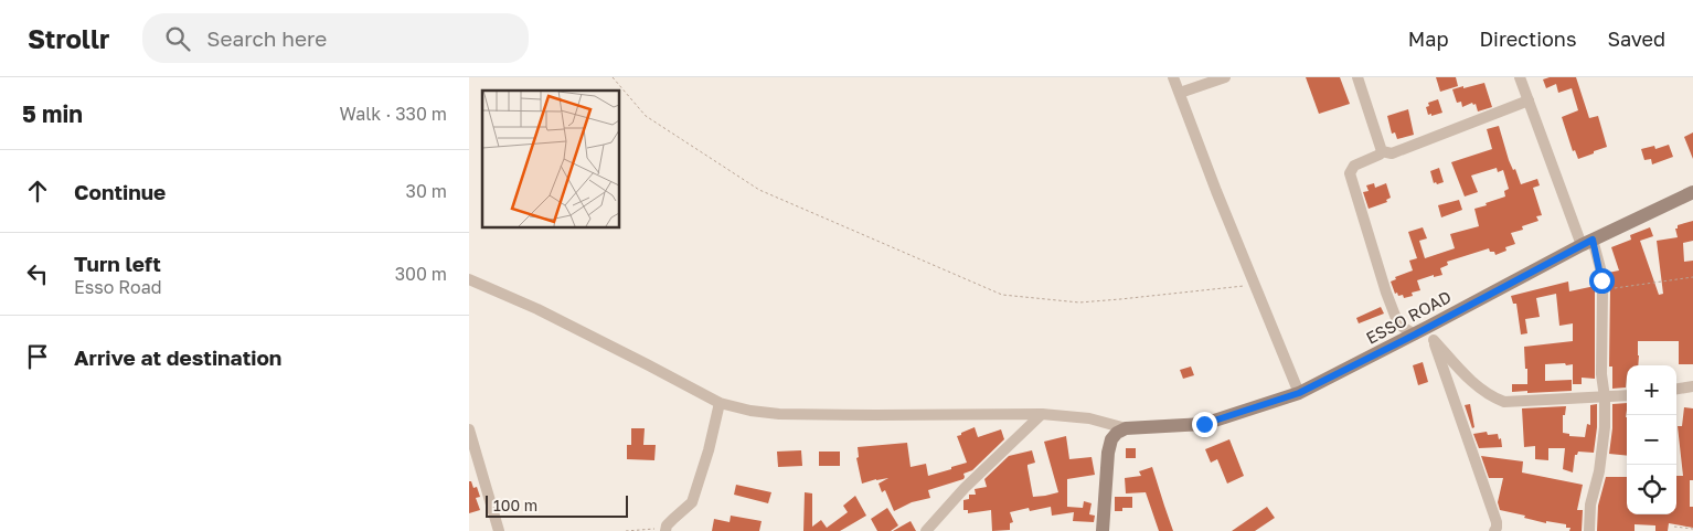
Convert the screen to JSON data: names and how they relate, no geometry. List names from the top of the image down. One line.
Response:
{"streets":{"street":["ESSO ROAD"]},"scale_bar":"100 m","page":{"header":"Strollr","search":"Search here","nav":["Map","Directions","Saved"],"heading":["5 min","Walk · 330 m"],"list":[["Continue","30 m"],["Turn left","Esso Road","300 m"],"Arrive at destination"],"map_buttons":["+","−"],"scale":"100 m"}}
